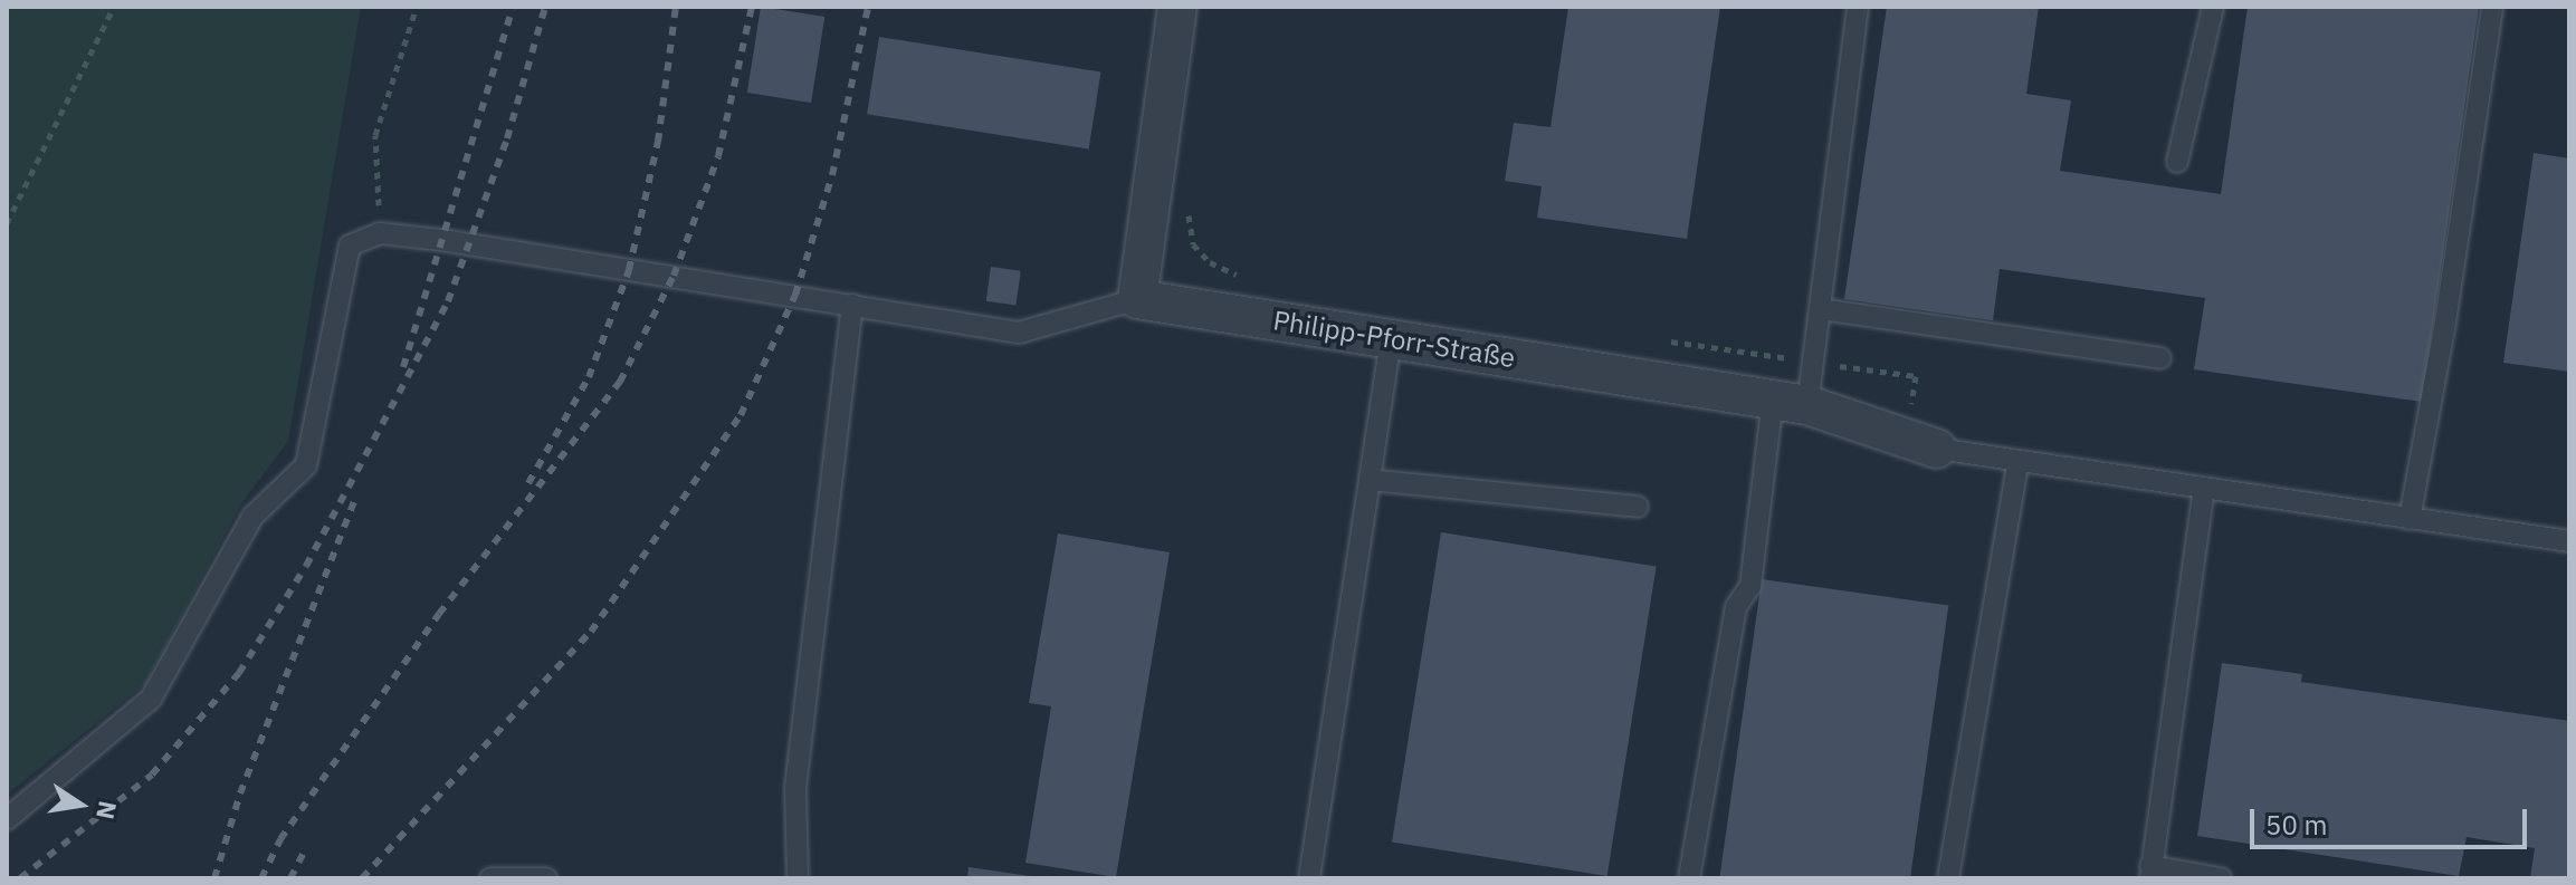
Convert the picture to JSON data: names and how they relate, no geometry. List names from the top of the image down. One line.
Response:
{"streets":{"street":["Philipp-Pforr-Straße"]},"scale_bar":"50 m","north":"right"}
